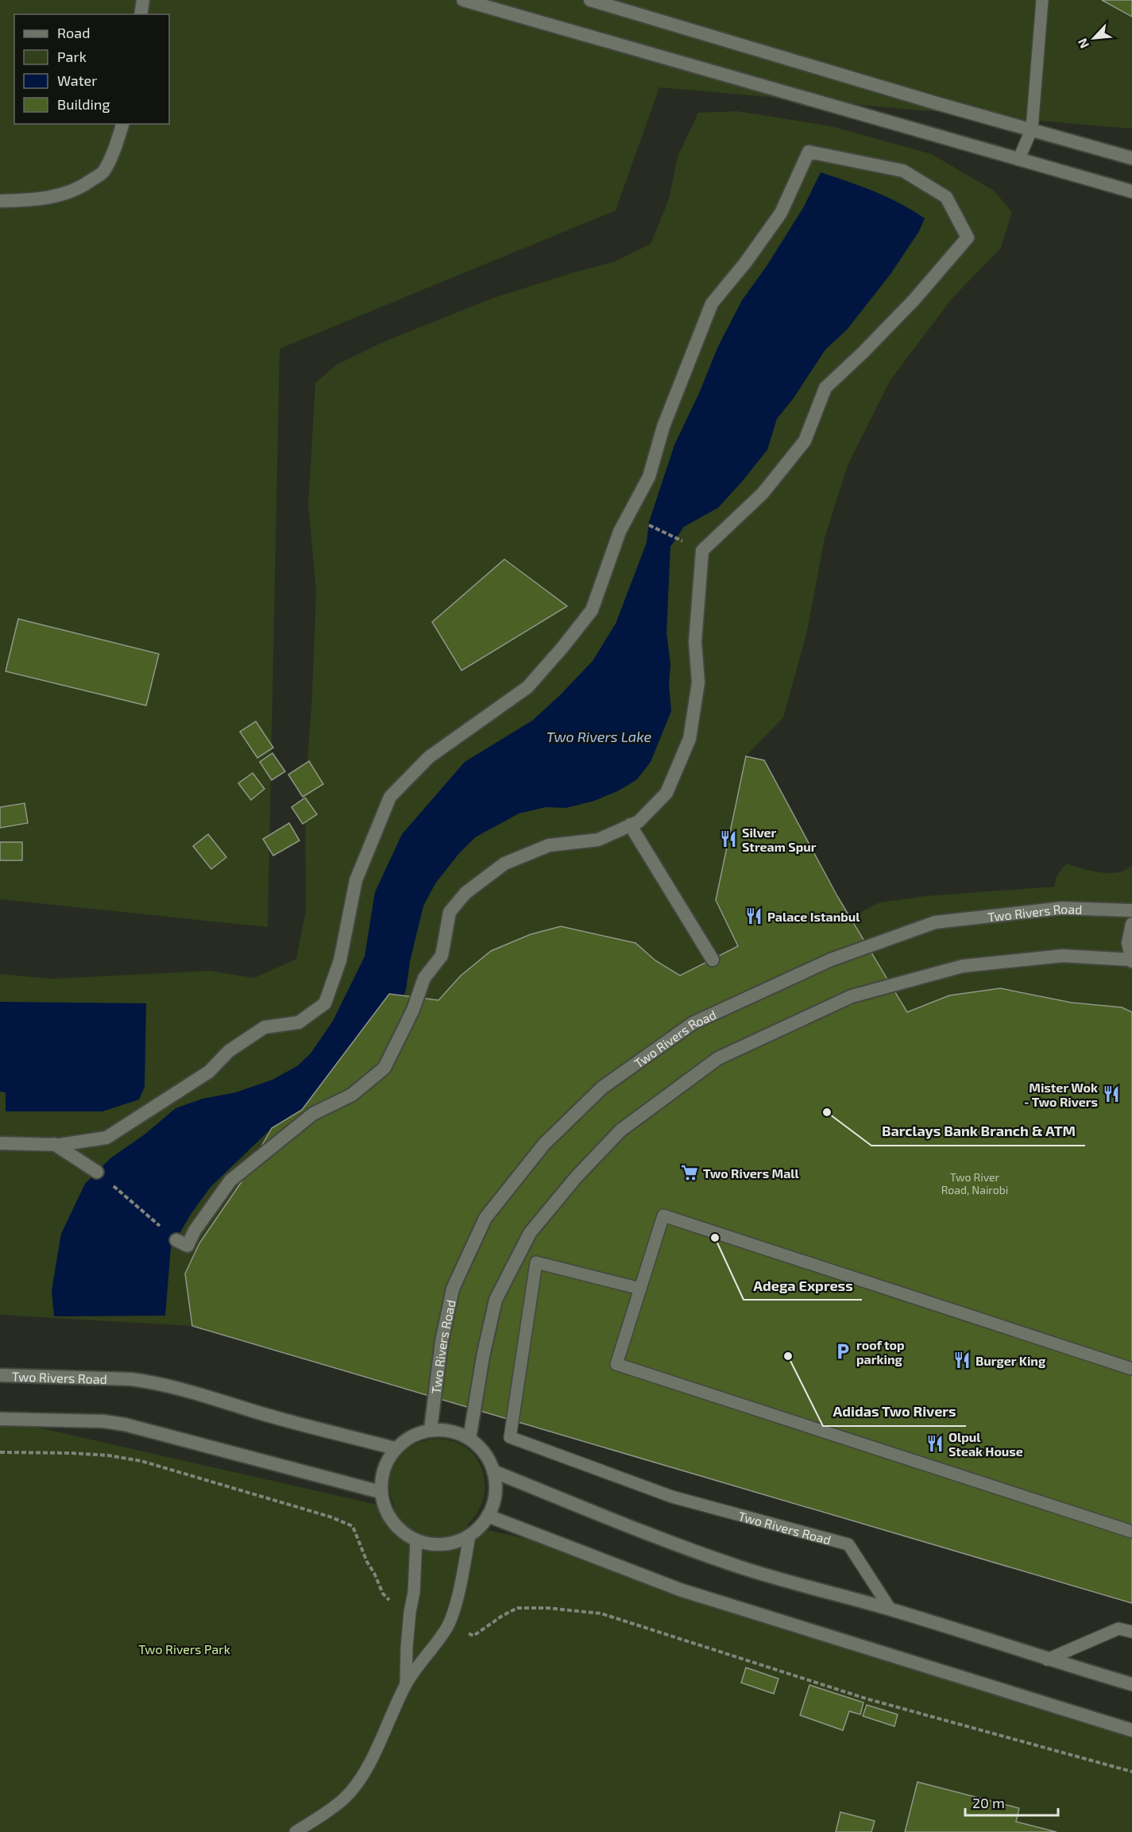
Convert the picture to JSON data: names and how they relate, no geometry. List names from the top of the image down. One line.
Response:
{"streets":{"street":["Two Rivers Road"]},"water":["Two Rivers Lake"],"parks":["Two Rivers Park"],"places":{"restaurant":["Silver Stream Spur","Palace Istanbul","Mister Wok - Two Rivers","Burger King","Olpul Steak House"],"other":["Barclays Bank Branch & ATM","Adega Express","Adidas Two Rivers"],"supermarket":["Two Rivers Mall"],"parking":["roof top parking"]},"house_numbers":["Two River Road, Nairobi"],"legend":["Road","Park","Water","Building"],"scale_bar":"20 m","north":"bottom left"}
